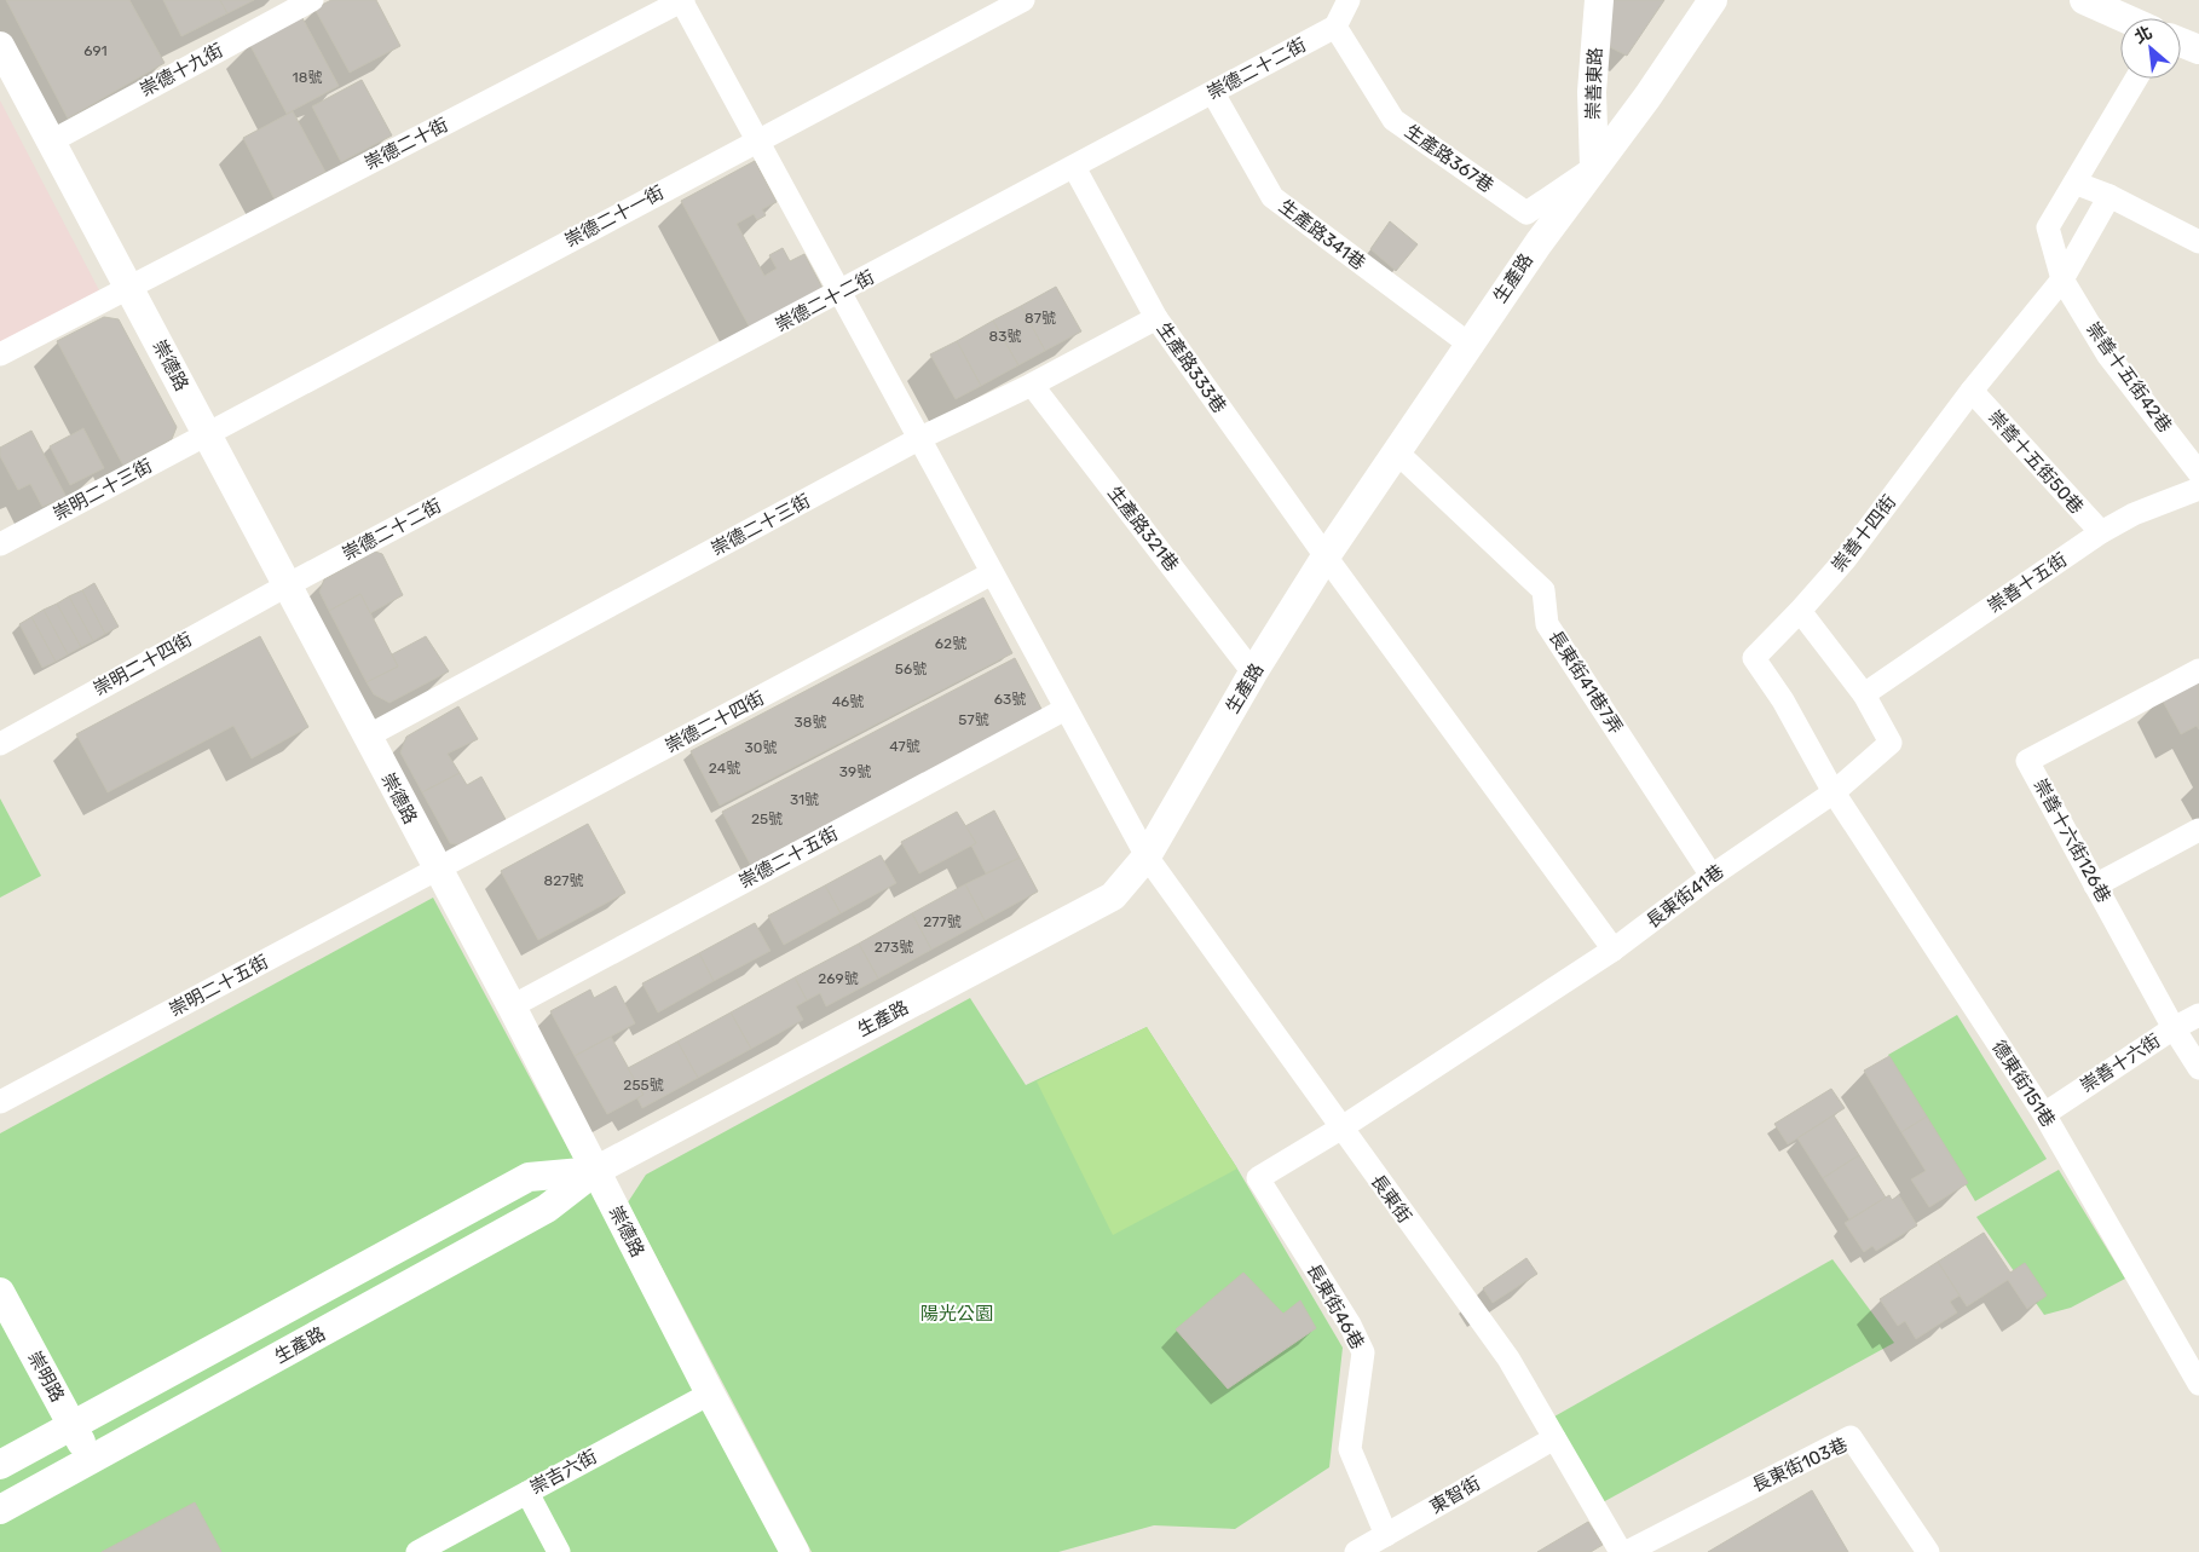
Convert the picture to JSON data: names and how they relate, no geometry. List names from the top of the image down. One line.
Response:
{"streets":{"street":["崇德二十二街","崇德十九街","崇善東路","崇德二十街","生產路367巷","崇德二十一街","生產路341巷","生產路","崇德路","生產路333巷","崇善十五街42巷","崇善十五街50巷","崇明二十三街","崇德二十三街","生產路321巷","崇善十四街","崇善十五街","崇明二十四街","長東街41巷7弄","崇德二十四街","崇善十六街126巷","崇德二十五街","長東街41巷","崇明二十五街","崇善十六街","德東街151巷","長東街","長東街46巷","崇明路","長東街103巷","崇吉六街","東智街"]},"crossings":[["崇德二十二街","生產路367巷"],["崇德二十二街","生產路341巷"],["崇德二十二街","崇德路"],["崇德二十二街","生產路333巷"],["崇德二十二街","崇明二十四街"],["崇德二十二街","長東街"],["崇德十九街","崇德路"],["崇善東路","生產路367巷"],["崇善東路","生產路"],["崇德二十街","崇德路"],["崇德二十街","長東街"],["生產路367巷","生產路"],["崇德二十一街","崇德路"],["崇德二十一街","崇明二十三街"],["崇德二十一街","長東街"],["生產路341巷","生產路"],["生產路","崇德路"],["生產路","生產路333巷"],["生產路","生產路321巷"],["生產路","長東街41巷7弄"],["生產路","長東街"],["生產路","崇明路"],["崇德路","崇明二十三街"],["崇德路","崇德二十三街"],["崇德路","崇明二十四街"],["崇德路","崇德二十四街"],["崇德路","崇德二十五街"],["崇德路","崇明二十五街"],["崇德路","崇吉六街"],["生產路333巷","崇德二十三街"],["生產路333巷","長東街41巷"],["崇善十五街42巷","崇善十四街"],["崇善十五街50巷","崇善十四街"],["崇善十五街50巷","崇善十五街"],["崇德二十三街","生產路321巷"],["崇德二十三街","長東街"],["崇善十四街","長東街41巷"],["崇善十四街","德東街151巷"],["崇善十五街","長東街41巷"],["長東街41巷7弄","長東街41巷"],["崇德二十四街","崇明二十五街"],["崇德二十四街","長東街"],["崇善十六街126巷","崇善十六街"],["崇德二十五街","長東街"],["長東街41巷","德東街151巷"],["長東街41巷","長東街"],["長東街41巷","長東街46巷"],["崇善十六街","德東街151巷"],["長東街","長東街46巷"],["長東街","東智街"],["長東街46巷","東智街"]],"parks":["陽光公園"],"house_numbers":["691","18號","87號","83號","62號","56號","63號","46號","57號","38號","47號","30號","24號","39號","31號","25號","827號","277號","273號","269號","255號"],"north":"top left"}
